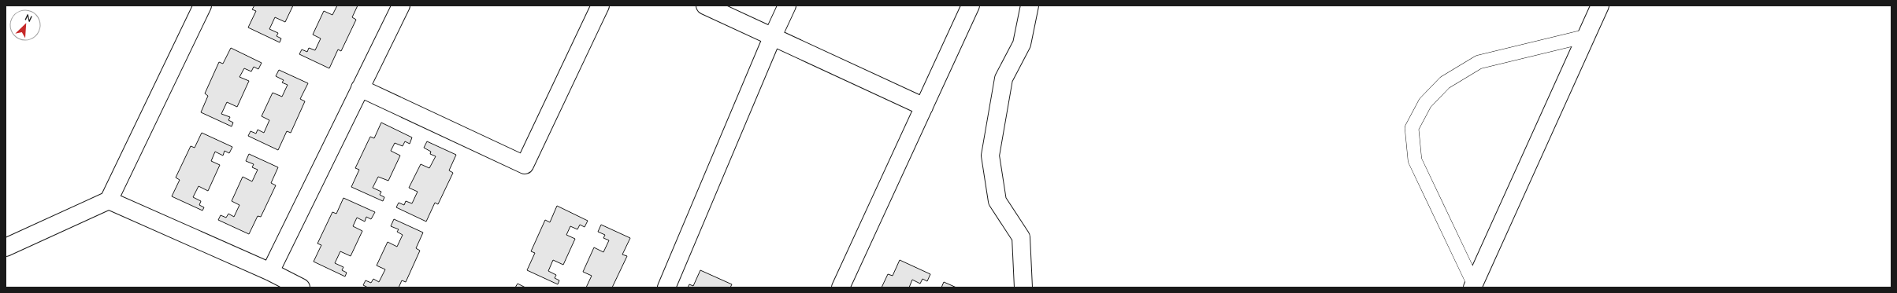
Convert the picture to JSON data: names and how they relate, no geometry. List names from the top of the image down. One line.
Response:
{"north":"top right"}
